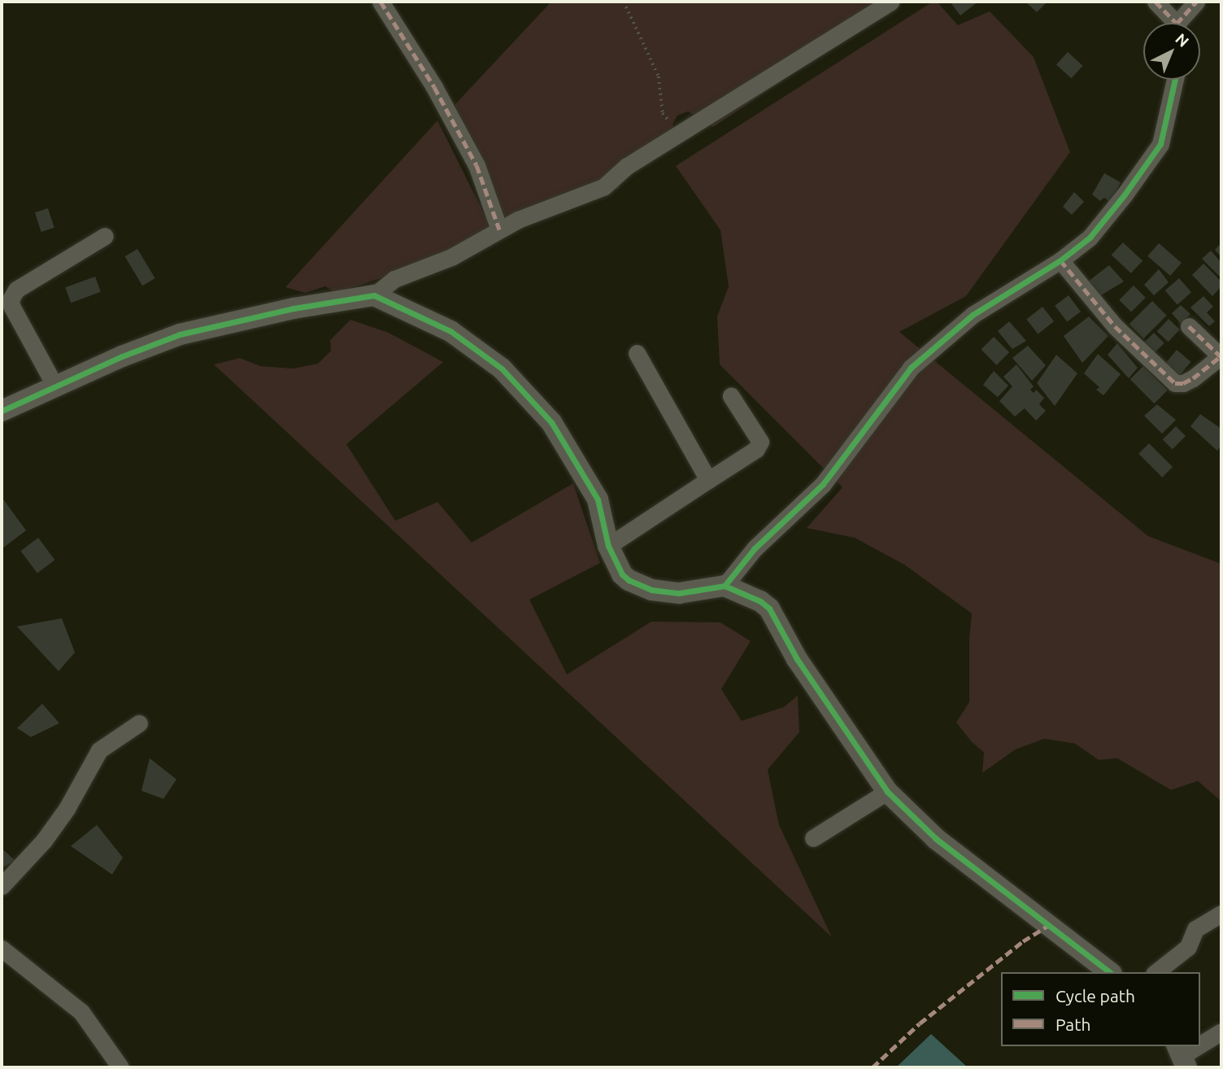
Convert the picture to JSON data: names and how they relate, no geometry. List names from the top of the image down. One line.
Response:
{"legend":["Cycle path","Path"],"north":"top right"}
